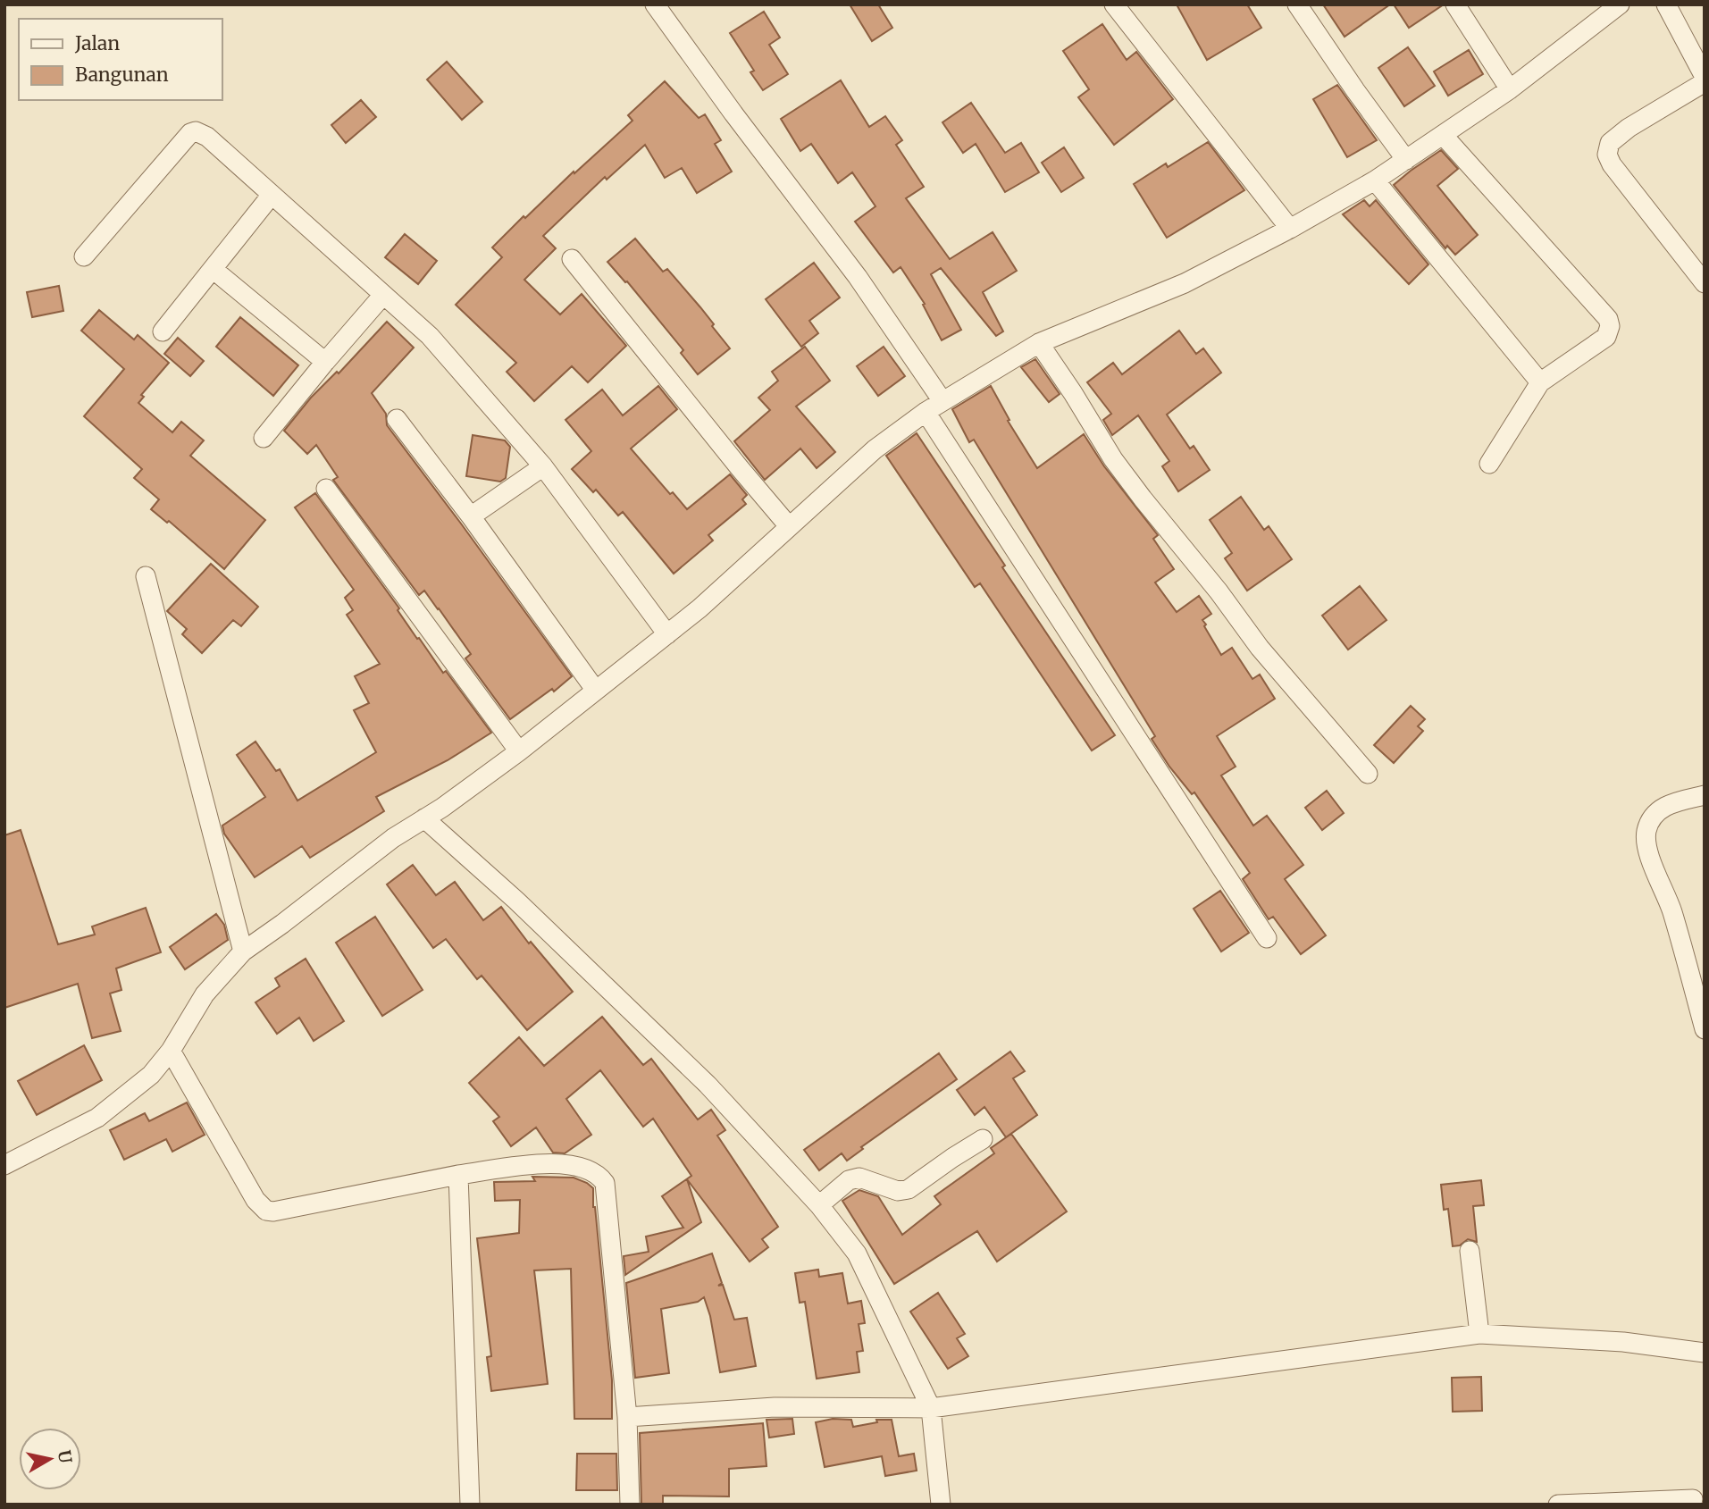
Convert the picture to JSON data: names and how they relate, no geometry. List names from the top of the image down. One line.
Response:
{"legend":["Jalan","Bangunan"],"north":"right"}
